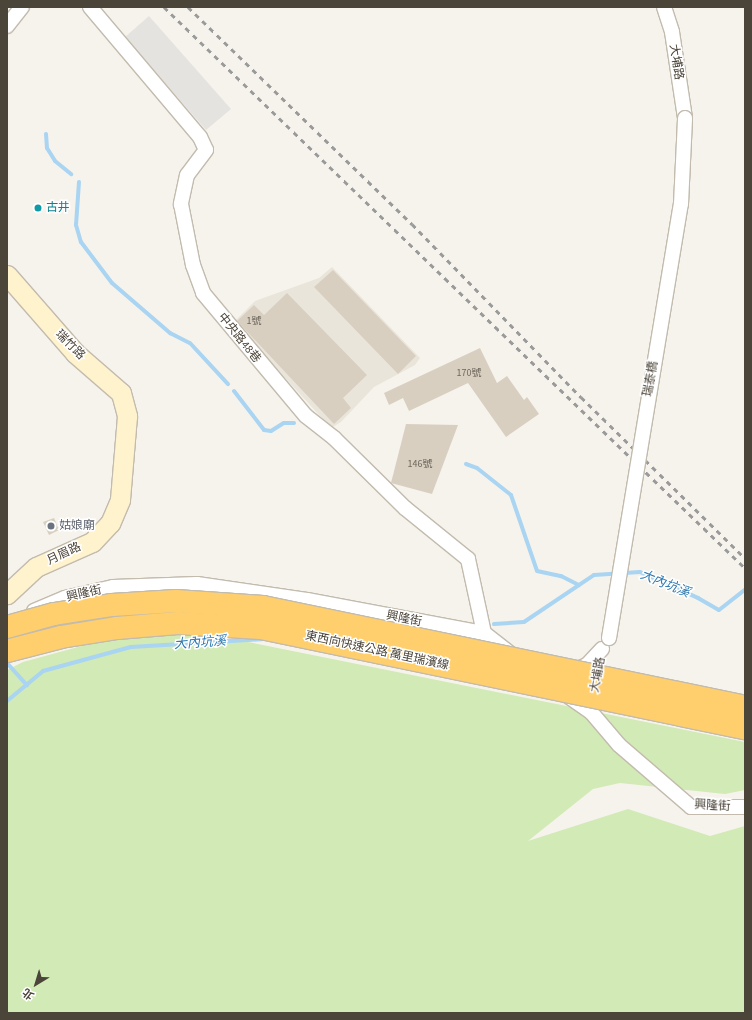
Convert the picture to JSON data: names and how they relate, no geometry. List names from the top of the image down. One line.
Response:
{"streets":{"highway":["東西向快速公路 萬里瑞濱線"],"street":["大埔路","中央路48巷","瑞竹路","瑞泰橋","月眉路","興隆街"]},"crossings":[["大埔路","瑞泰橋"],["大埔路","興隆街"],["中央路48巷","興隆街"],["瑞竹路","月眉路"]],"water":["大內坑溪"],"places":["古井","姑娘廟"],"house_numbers":["1號","170號","146號"],"north":"bottom left"}
